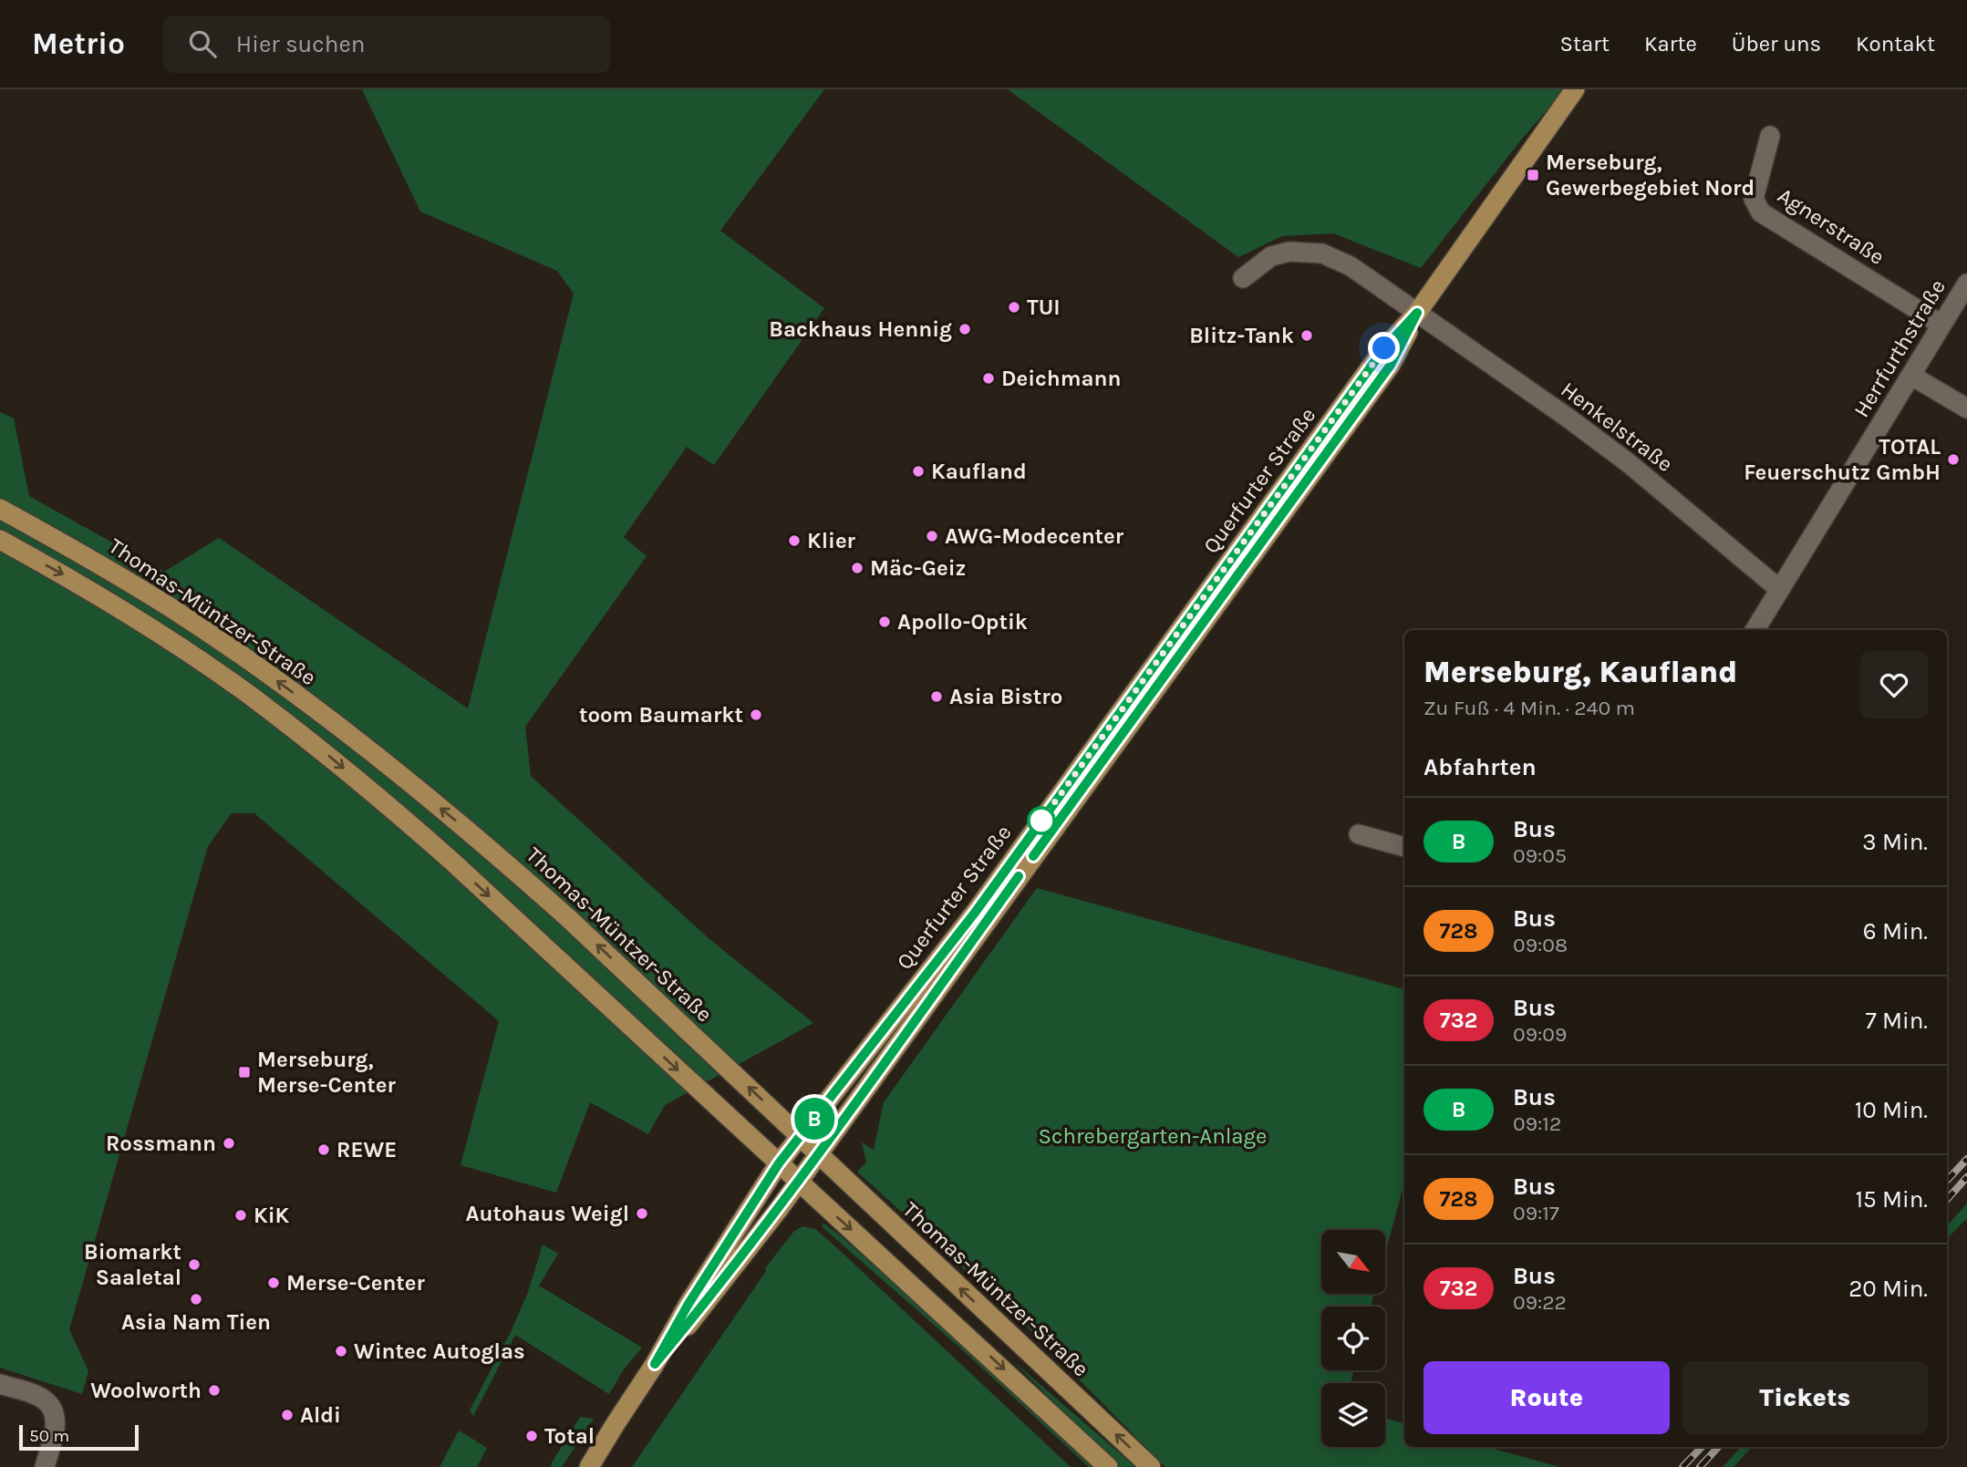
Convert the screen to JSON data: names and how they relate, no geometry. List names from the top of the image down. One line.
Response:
{"streets":{"main road":["Querfurter Straße","Thomas-Müntzer-Straße"],"street":["Agnerstraße","Herrfurthstraße","Henkelstraße"]},"crossings":[["Agnerstraße","Herrfurthstraße"],["Herrfurthstraße","Henkelstraße"],["Henkelstraße","Querfurter Straße"],["Querfurter Straße","Thomas-Müntzer-Straße"]],"parks":["Schrebergarten-Anlage"],"places":{"transit":["Merseburg, Gewerbegebiet Nord","Merseburg, Merse-Center"],"other":["TUI","Backhaus Hennig","Blitz-Tank","Deichmann","TOTAL Feuerschutz GmbH","Kaufland","AWG-Modecenter","Klier","Mäc-Geiz","Apollo-Optik","Asia Bistro","toom Baumarkt","Rossmann","REWE","Autohaus Weigl","KiK","Biomarkt Saaletal","Merse-Center","Asia Nam Tien","Wintec Autoglas","Woolworth","Aldi","Total"]},"lines":["bus line B"],"scale_bar":"50 m","north":"bottom right","page":{"header":"Metrio","search":"Hier suchen","nav":["Start","Karte","Über uns","Kontakt"],"on_map":"B","heading":[["Merseburg, Kaufland","Zu Fuß · 4 Min. · 240 m"],"Abfahrten"],"list":[{"mark":"B","name":"Bus","note":"09:05","value":"3 Min."},{"mark":"728","name":"Bus","note":"09:08","value":"6 Min."},{"mark":"732","name":"Bus","note":"09:09","value":"7 Min."},{"mark":"B","name":"Bus","note":"09:12","value":"10 Min."},{"mark":"728","name":"Bus","note":"09:17","value":"15 Min."},{"mark":"732","name":"Bus","note":"09:22","value":"20 Min."}],"buttons":["Route","Tickets"],"scale":"50 m"}}
